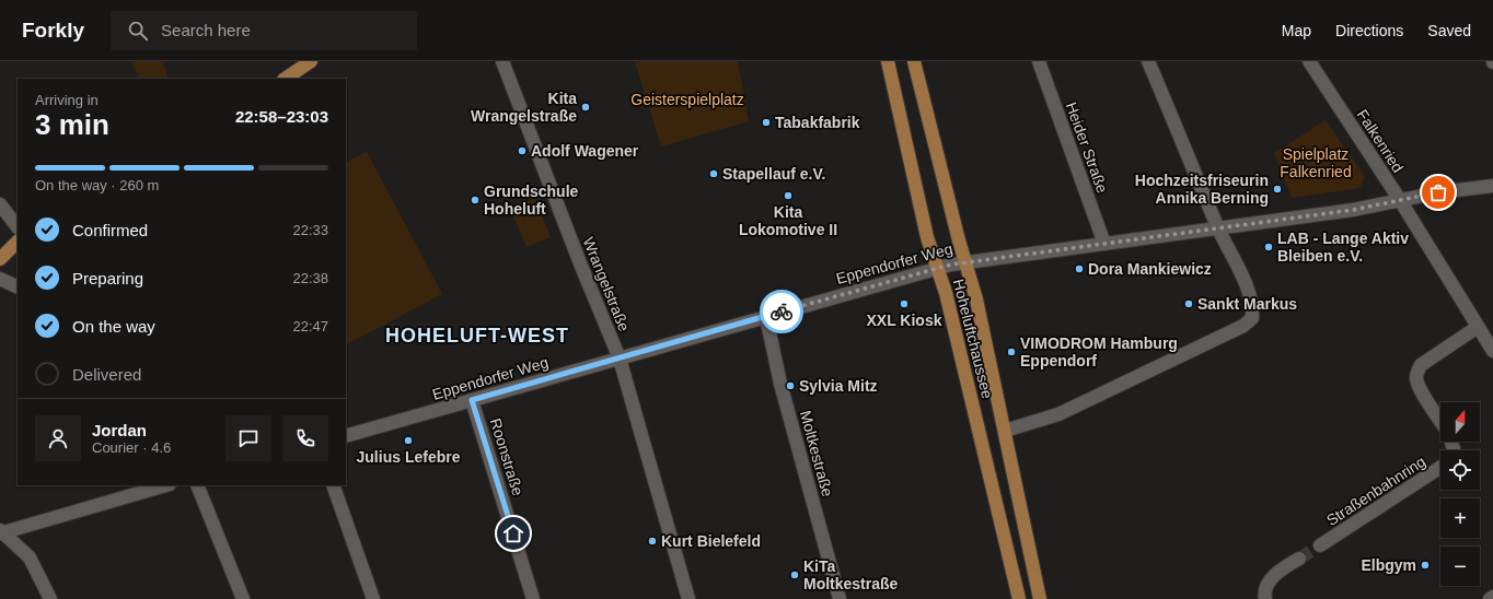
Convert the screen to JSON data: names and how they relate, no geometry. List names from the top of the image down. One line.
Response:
{"streets":{"main road":["Hoheluftchaussee"],"street":["Falkenried","Heider Straße","Eppendorfer Weg","Wrangelstraße","Moltkestraße","Roonstraße","Straßenbahnring"]},"crossings":[["Falkenried","Eppendorfer Weg"],["Heider Straße","Eppendorfer Weg"],["Eppendorfer Weg","Wrangelstraße"],["Eppendorfer Weg","Hoheluftchaussee"],["Eppendorfer Weg","Moltkestraße"],["Eppendorfer Weg","Roonstraße"]],"districts":["HOHELUFT-WEST"],"parks":["Geisterspielplatz","Spielplatz Falkenried"],"places":["Kita Wrangelstraße","Tabakfabrik","Adolf Wagener","Stapellauf e.V.","Hochzeitsfriseurin Annika Berning","Kita Lokomotive II","Grundschule Hoheluft","LAB - Lange Aktiv Bleiben e.V.","Dora Mankiewicz","XXL Kiosk","Sankt Markus","VIMODROM Hamburg Eppendorf","Sylvia Mitz","Julius Lefebre","Kurt Bielefeld","Elbgym","KiTa Moltkestraße"],"north":"top","page":{"header":"Forkly","search":"Search here","nav":["Map","Directions","Saved"],"heading":["3 min","Arriving in","22:58–23:03"],"panel":["Jordan","Courier · 4.6"],"bar":"On the way · 260 m","list":[["Confirmed","22:33"],["Preparing","22:38"],["On the way","22:47"],"Delivered"],"map_buttons":["+","−"]}}
